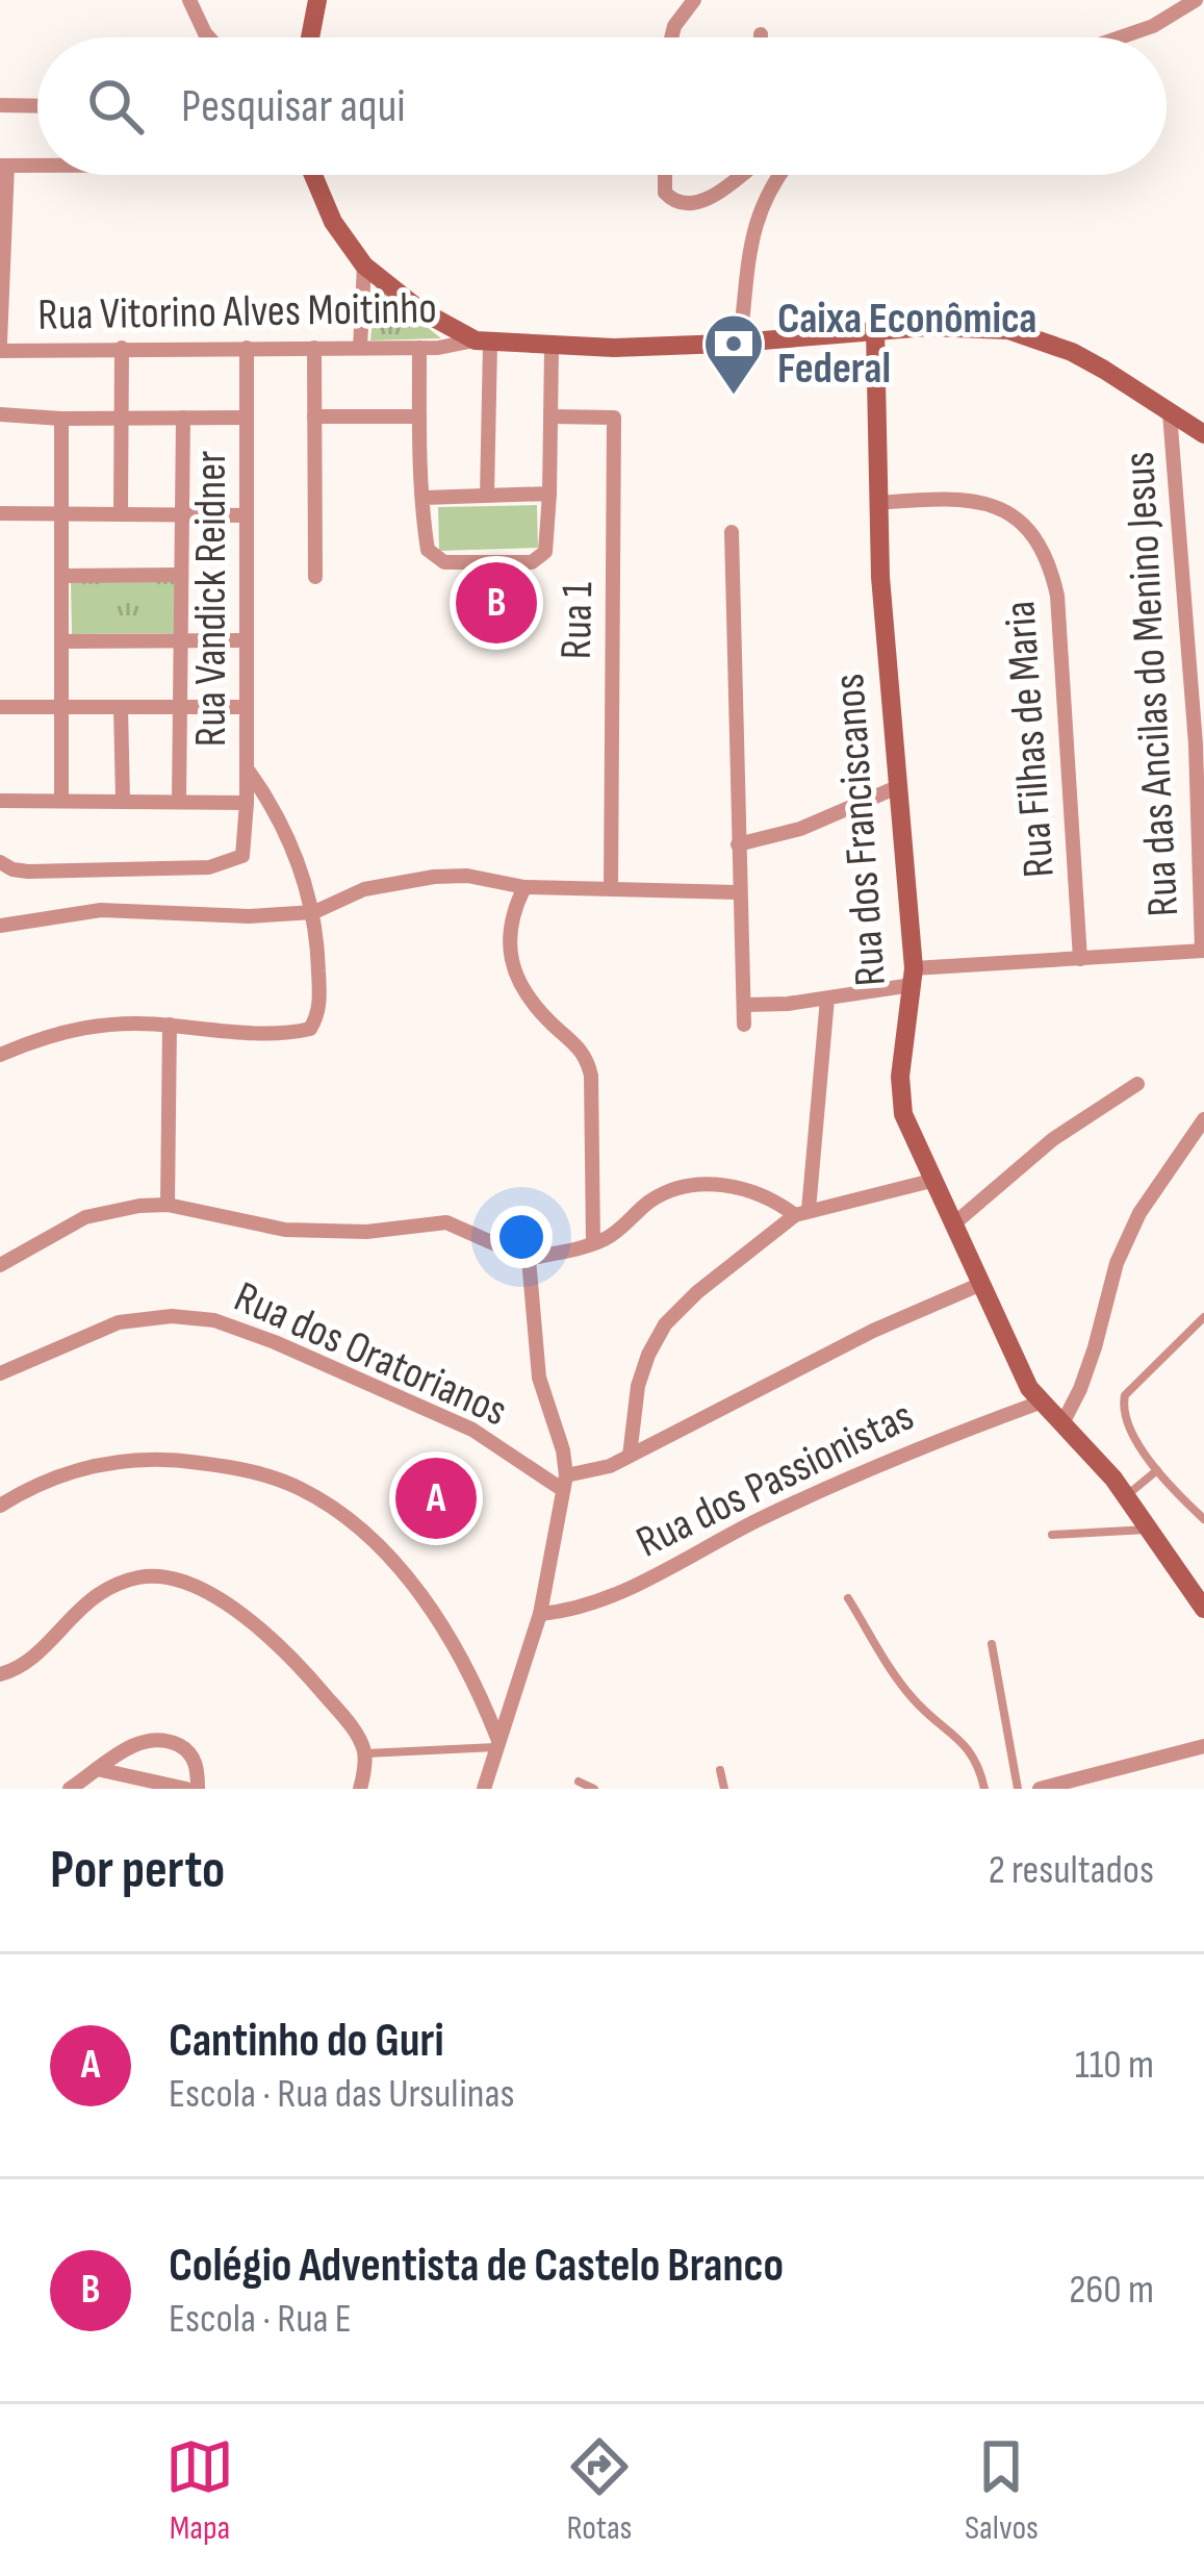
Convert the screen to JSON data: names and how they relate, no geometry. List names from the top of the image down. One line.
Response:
{"streets":{"street":["Rua Vitorino Alves Moitinho","Rua Vandick Reidner","Rua 1","Rua das Ancilas do Menino Jesus","Rua Filhas de Maria","Rua dos Franciscanos","Rua dos Oratorianos","Rua dos Passionistas"]},"crossings":[["Rua Vitorino Alves Moitinho","Rua Vandick Reidner"],["Rua Filhas de Maria","Rua dos Franciscanos"],["Rua dos Franciscanos","Rua dos Passionistas"]],"places":{"bank":["Caixa Econômica Federal"]},"page":{"search":"Pesquisar aqui","pins":["B","A"],"heading":["Por perto","2 resultados"],"list":[{"mark":"A","name":"Cantinho do Guri","note":"Escola · Rua das Ursulinas","value":"110 m"},{"mark":"B","name":"Colégio Adventista de Castelo Branco","note":"Escola · Rua E","value":"260 m"}],"nav":["Mapa","Rotas","Salvos"]}}
